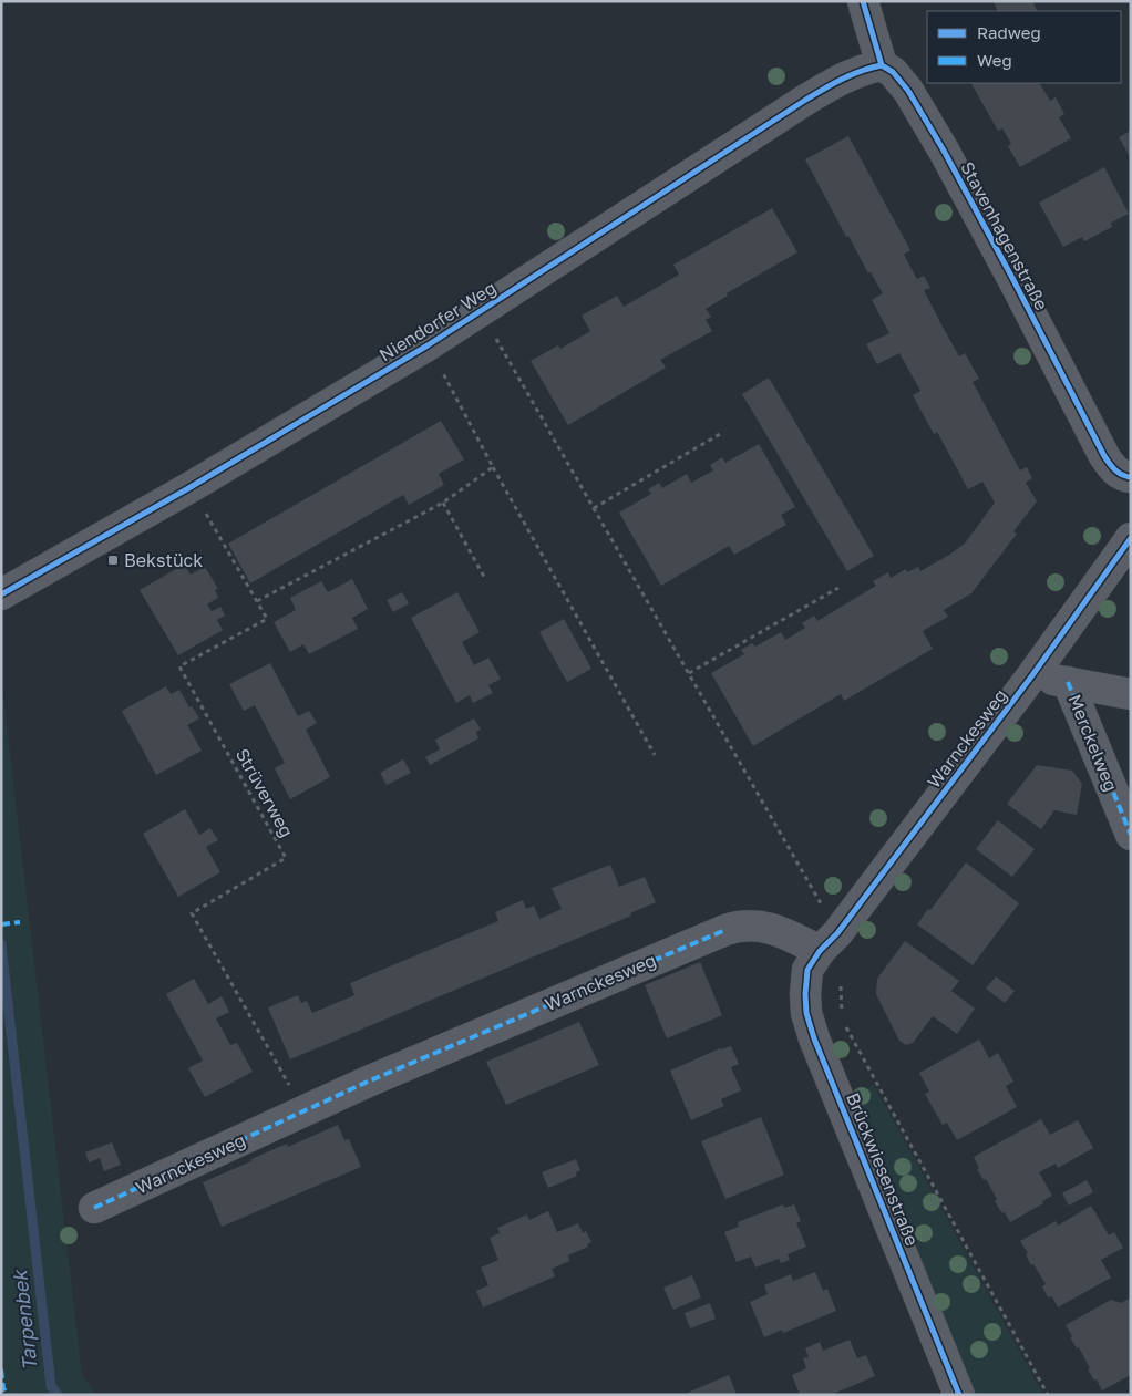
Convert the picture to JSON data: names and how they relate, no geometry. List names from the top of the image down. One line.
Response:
{"streets":{"street":["Stavenhagenstraße","Niendorfer Weg","Warnckesweg","Merckelweg","Brückwiesenstraße"],"path":["Strüverweg"]},"crossings":[["Stavenhagenstraße","Niendorfer Weg"],["Niendorfer Weg","Strüverweg"],["Warnckesweg","Merckelweg"],["Warnckesweg","Strüverweg"],["Warnckesweg","Brückwiesenstraße"]],"water":["Tarpenbek"],"places":{"transit":["Bekstück"]},"legend":["Radweg","Weg"]}
